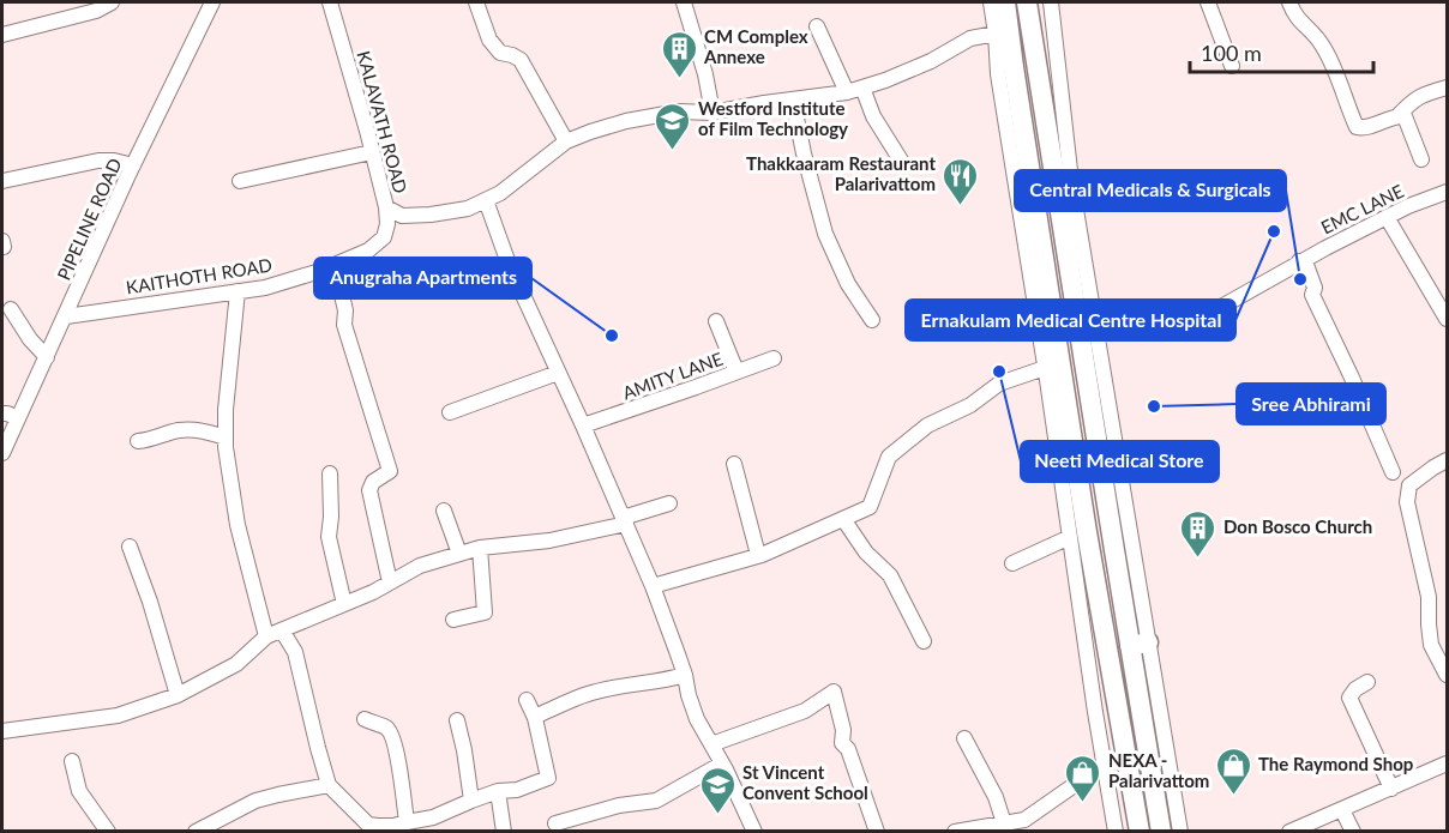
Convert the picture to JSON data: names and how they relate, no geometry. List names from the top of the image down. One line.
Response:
{"streets":{"street":["KALAVATH ROAD","EMC LANE","PIPELINE ROAD","KAITHOTH ROAD","AMITY LANE"]},"crossings":[["KALAVATH ROAD","KAITHOTH ROAD"],["PIPELINE ROAD","KAITHOTH ROAD"]],"places":{"building":["CM Complex Annexe","Don Bosco Church"],"school or university":["Westford Institute of Film Technology","St Vincent Convent School"],"restaurant":["Thakkaaram Restaurant Palarivattom"],"other":["Ernakulam Medical Centre Hospital","Central Medicals & Surgicals","Anugraha Apartments","Neeti Medical Store","Sree Abhirami"],"shop":["The Raymond Shop","NEXA - Palarivattom"]},"scale_bar":"100 m"}
